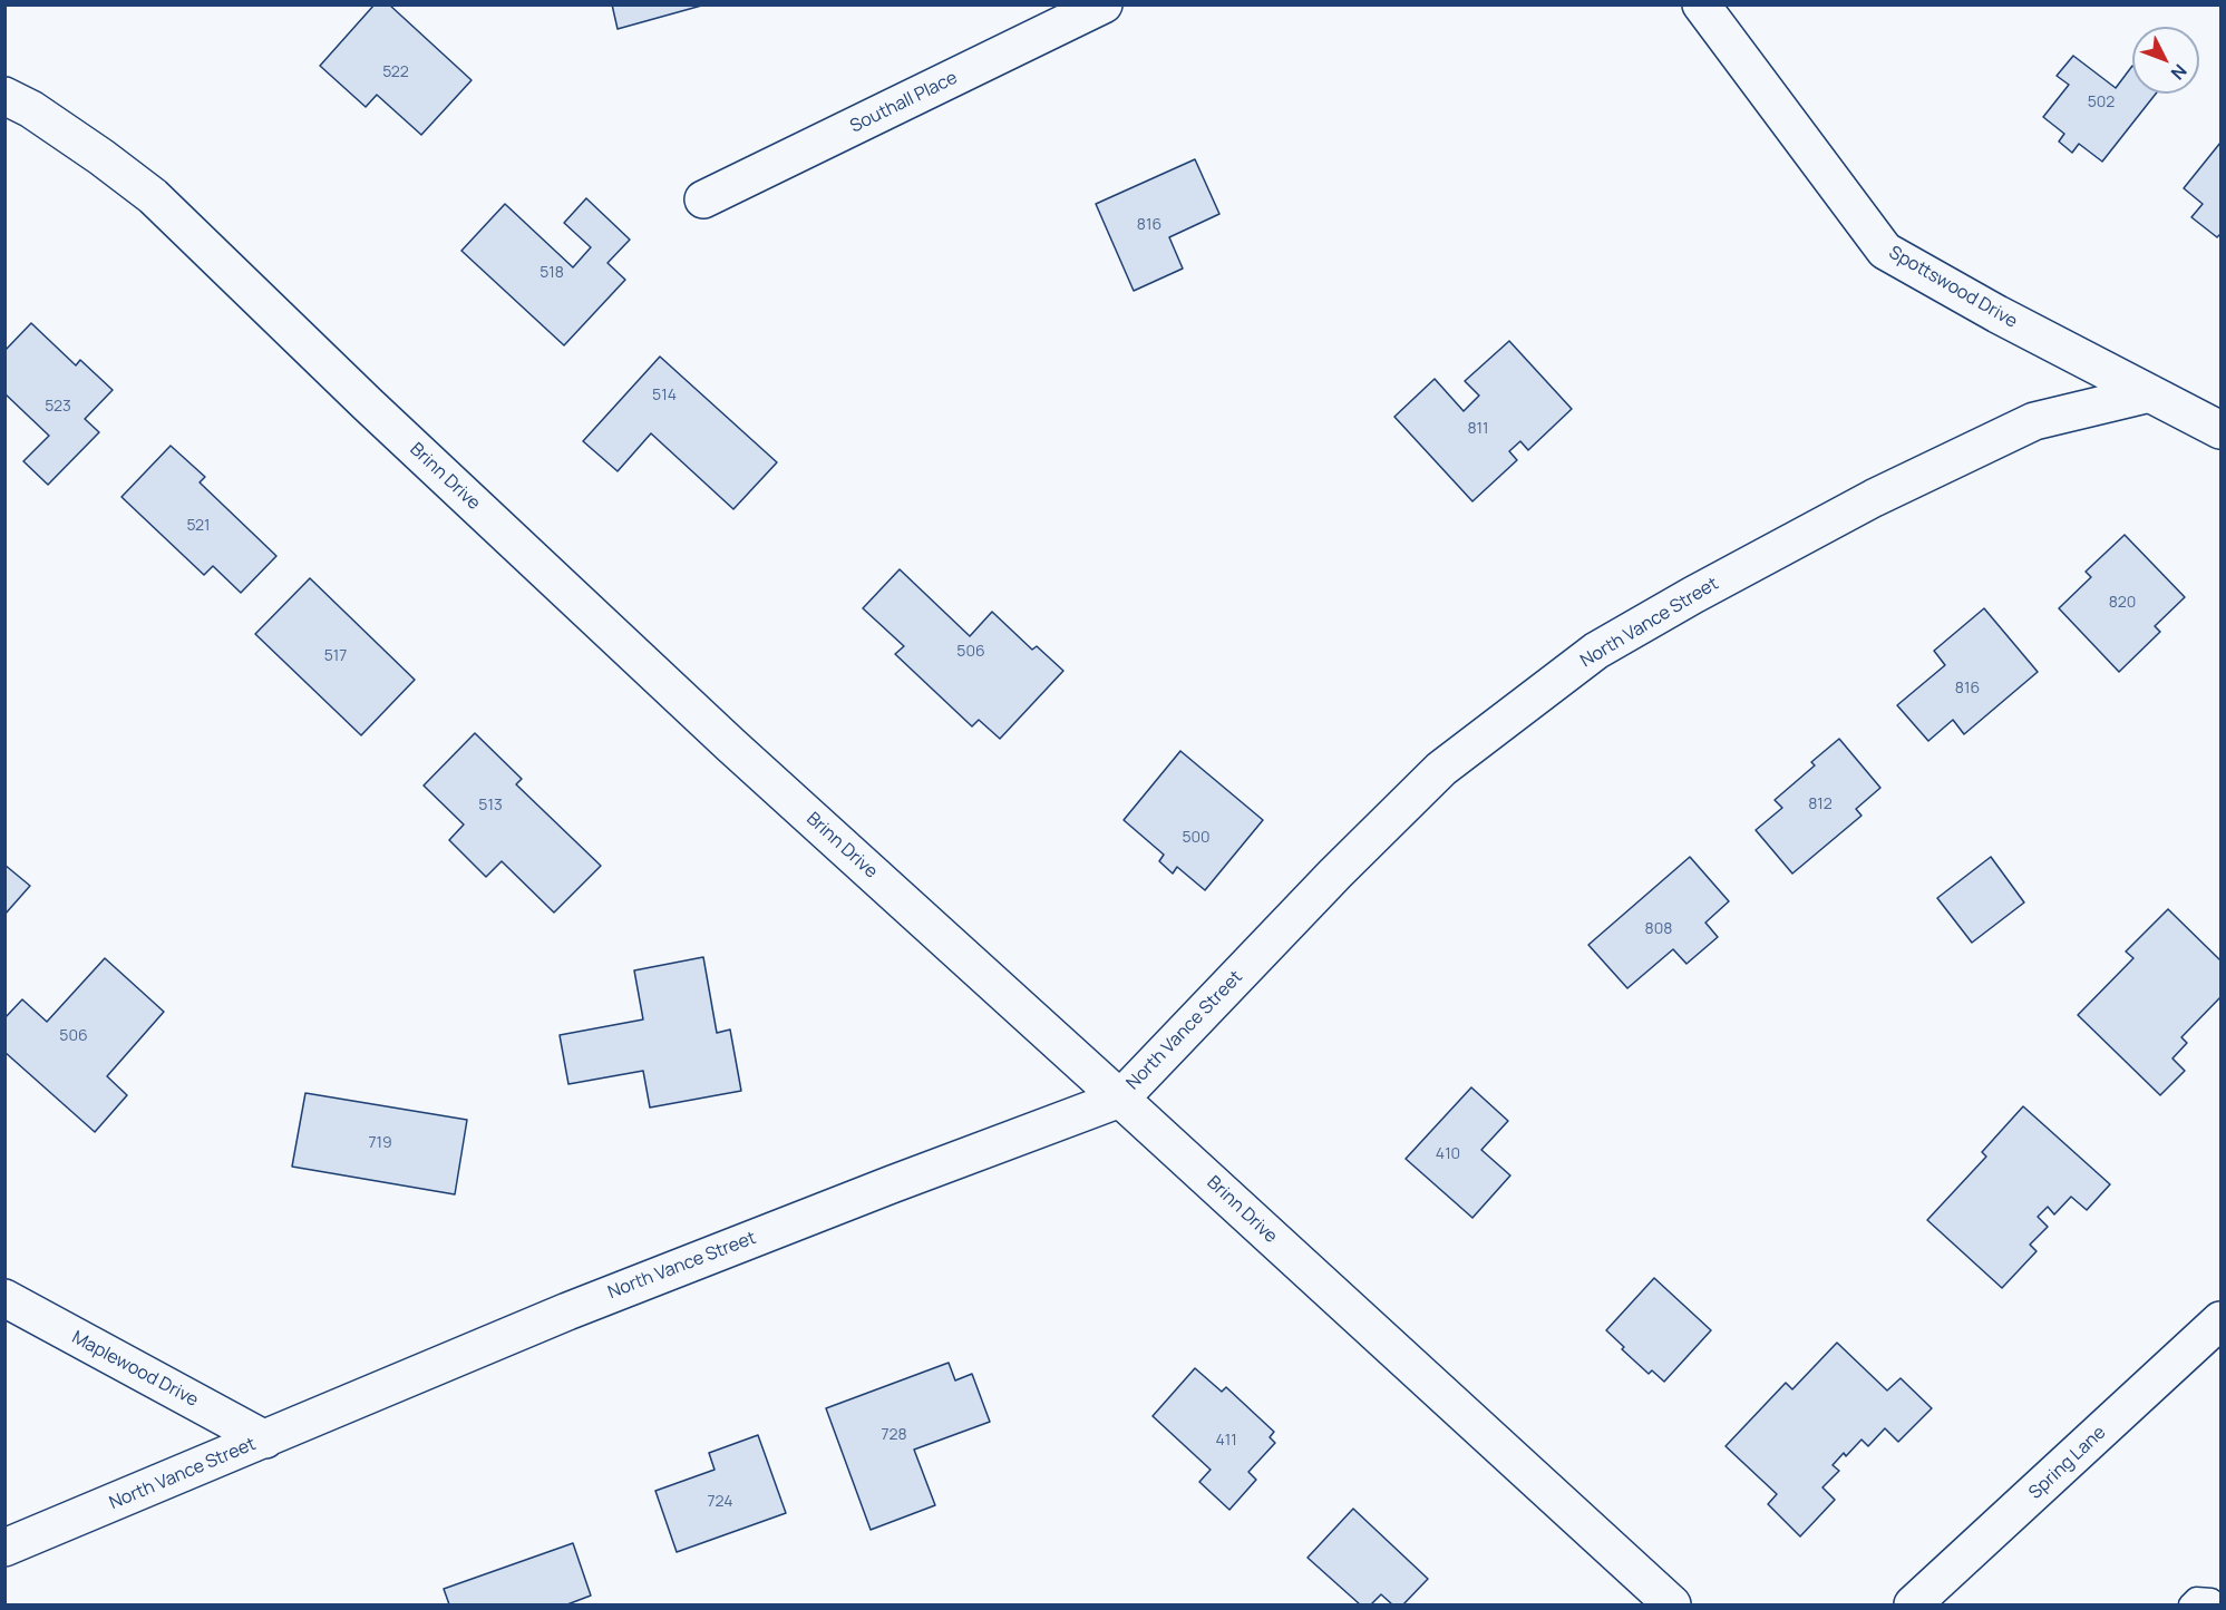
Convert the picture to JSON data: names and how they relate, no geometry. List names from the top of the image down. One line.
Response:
{"streets":{"street":["Southall Place","Spottswood Drive","Brinn Drive","North Vance Street","Maplewood Drive","Spring Lane"]},"crossings":[["Spottswood Drive","North Vance Street"],["Brinn Drive","North Vance Street"],["North Vance Street","Maplewood Drive"]],"house_numbers":["522","502","816","518","514","523","811","521","820","506","517","816","812","513","500","808","506","719","410","728","411","724"],"north":"bottom right"}
